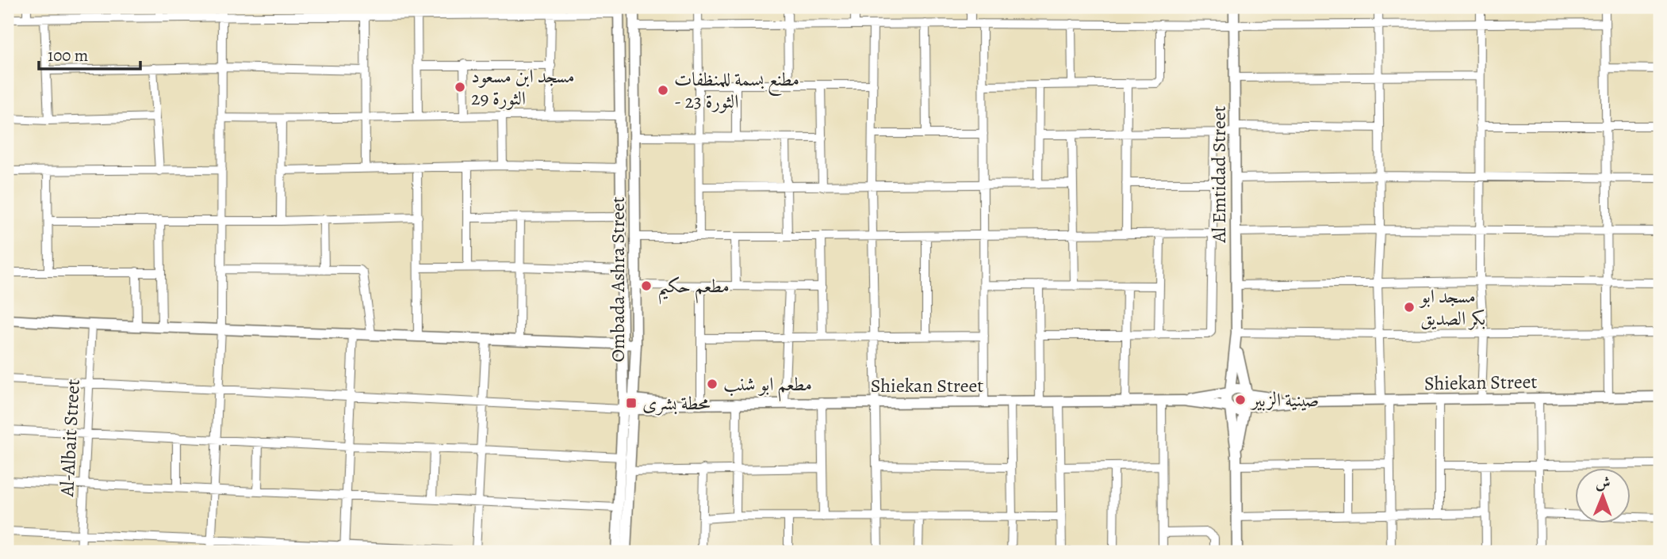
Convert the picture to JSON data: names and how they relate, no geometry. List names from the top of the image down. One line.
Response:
{"streets":{"street":["Al Emtidad Street","Ombada Ashra Street","Shiekan Street","Al-Albait Street"]},"crossings":[["Ombada Ashra Street","Shiekan Street"]],"places":{"other":["مسجد ابن مسعود الثورة 29","مطنع بسمة للمنظفات - الثورة 23","مطعم حكيم","مسجد ابو بكر الصديق","مطعم ابو شنب","صينية الزبير"],"transit":["محطة بشرى"]},"scale_bar":"100 m","north":"top"}
